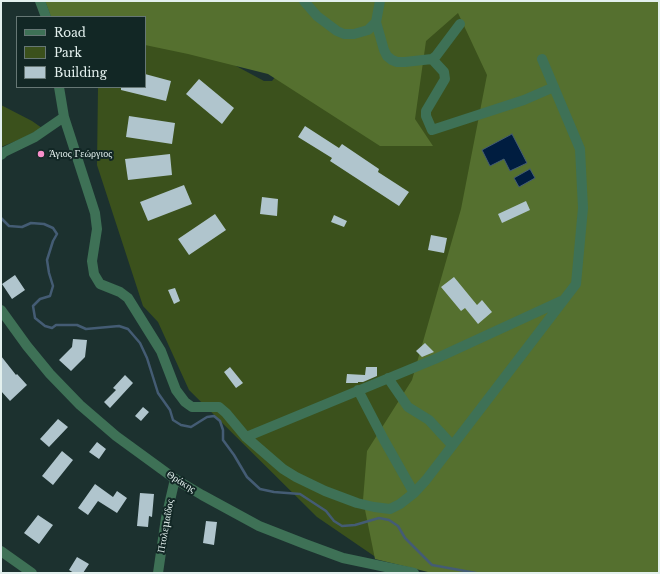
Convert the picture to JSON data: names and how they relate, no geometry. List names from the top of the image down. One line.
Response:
{"streets":{"street":["Θράκης","Πτολεμαΐδος"]},"crossings":[["Θράκης","Πτολεμαΐδος"]],"places":["Άγιος Γεώργιος"],"legend":["Road","Park","Building"]}
